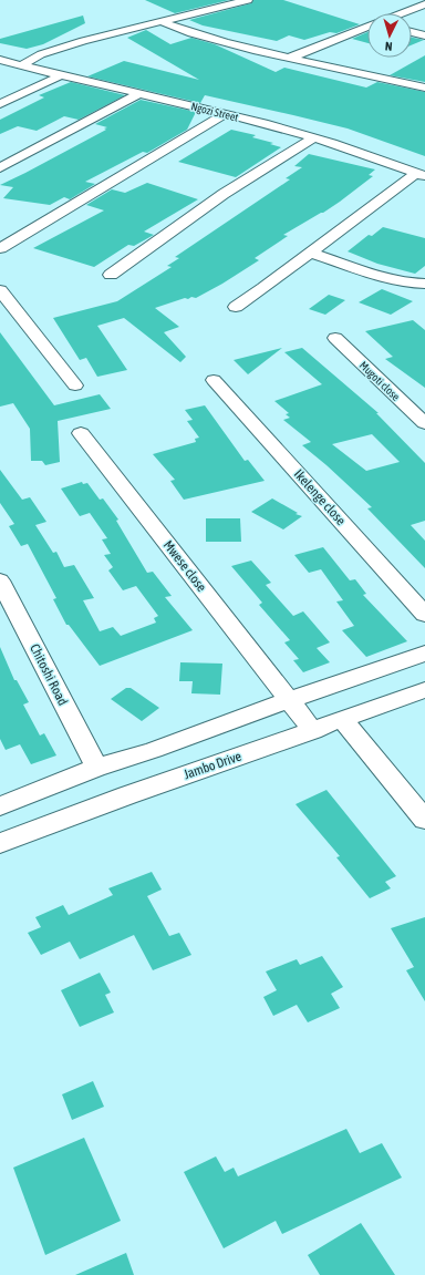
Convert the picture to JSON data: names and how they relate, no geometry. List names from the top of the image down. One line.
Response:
{"streets":{"street":["Ngozi Street","Mugoti close","Ikelenge close","Mwese close","Chitoshi Road","Jambo Drive"]},"crossings":[["Mwese close","Jambo Drive"]],"north":"bottom"}
